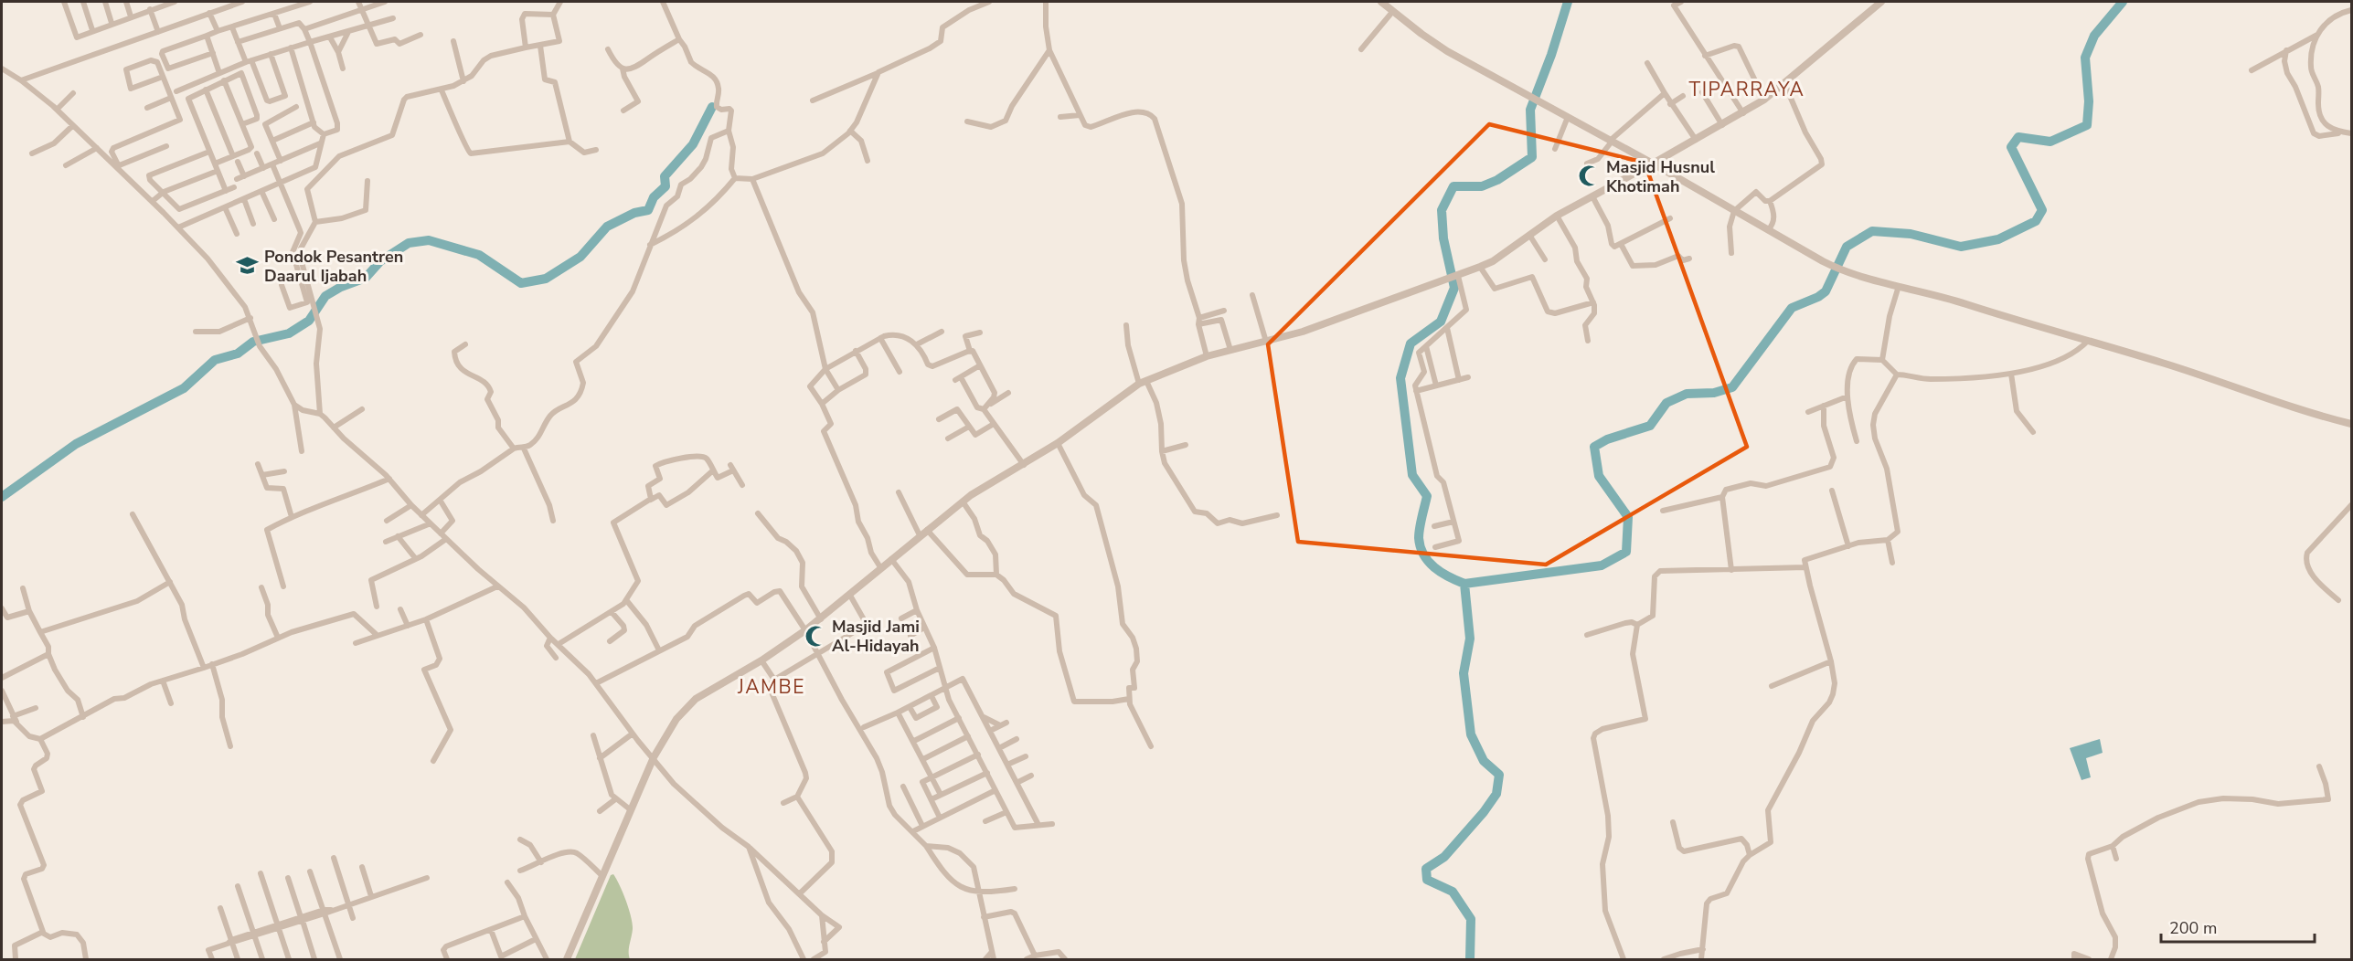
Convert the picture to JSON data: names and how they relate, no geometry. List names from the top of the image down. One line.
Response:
{"districts":["TIPARRAYA","JAMBE"],"places":{"mosque":["Masjid Husnul Khotimah","Masjid Jami Al-Hidayah"],"school or university":["Pondok Pesantren Daarul Ijabah"]},"scale_bar":"200 m"}
